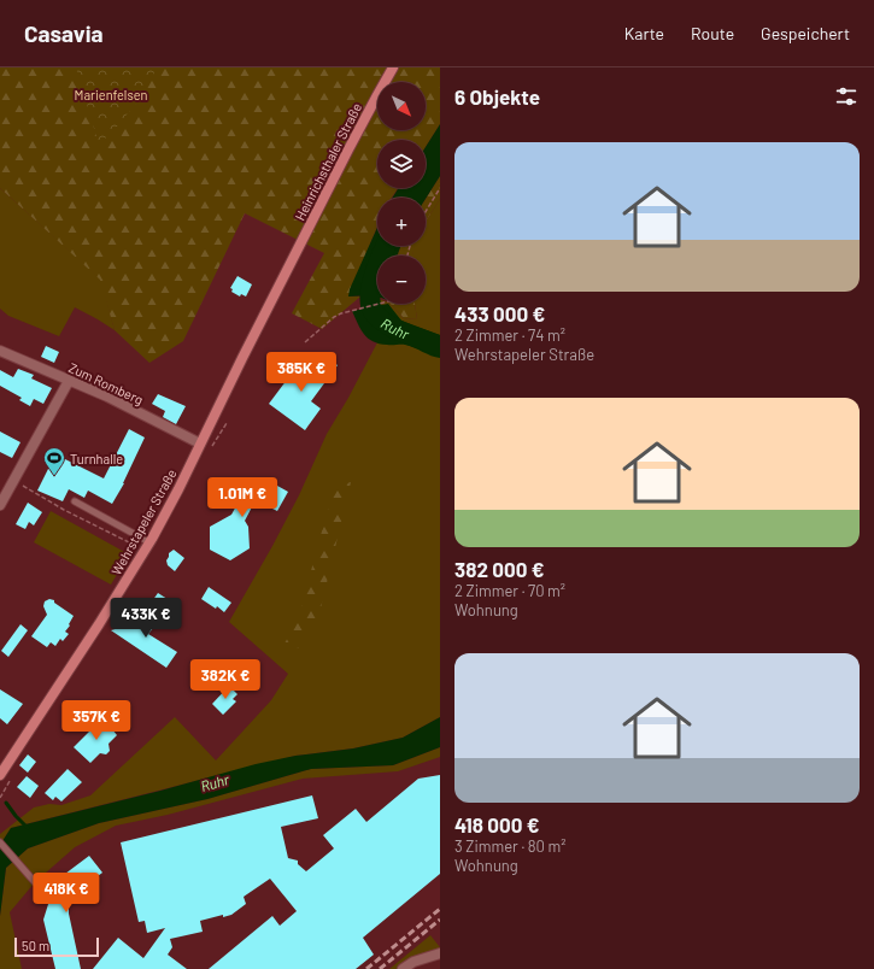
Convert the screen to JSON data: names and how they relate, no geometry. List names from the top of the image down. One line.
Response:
{"streets":{"main road":["Heinrichsthaler Straße","Wehrstapeler Straße"],"street":["Zum Romberg"]},"crossings":[["Heinrichsthaler Straße","Wehrstapeler Straße"],["Zum Romberg","Wehrstapeler Straße"]],"water":["Ruhr"],"parks":["Marienfelsen"],"places":{"sports":["Turnhalle"]},"scale_bar":"50 m","north":"bottom right","page":{"header":"Casavia","nav":["Karte","Route","Gespeichert"],"heading":"6 Objekte","map_buttons":["+","−"],"list":[{"name":"433 000 €","note":"2 Zimmer · 74 m² · Wehrstapeler Straße"},{"name":"382 000 €","note":"2 Zimmer · 70 m² · Wohnung"},{"name":"418 000 €","note":"3 Zimmer · 80 m² · Wohnung"}],"price":["385K €","1.01M €","433K €","382K €","357K €","418K €"],"scale":"50 m"}}
